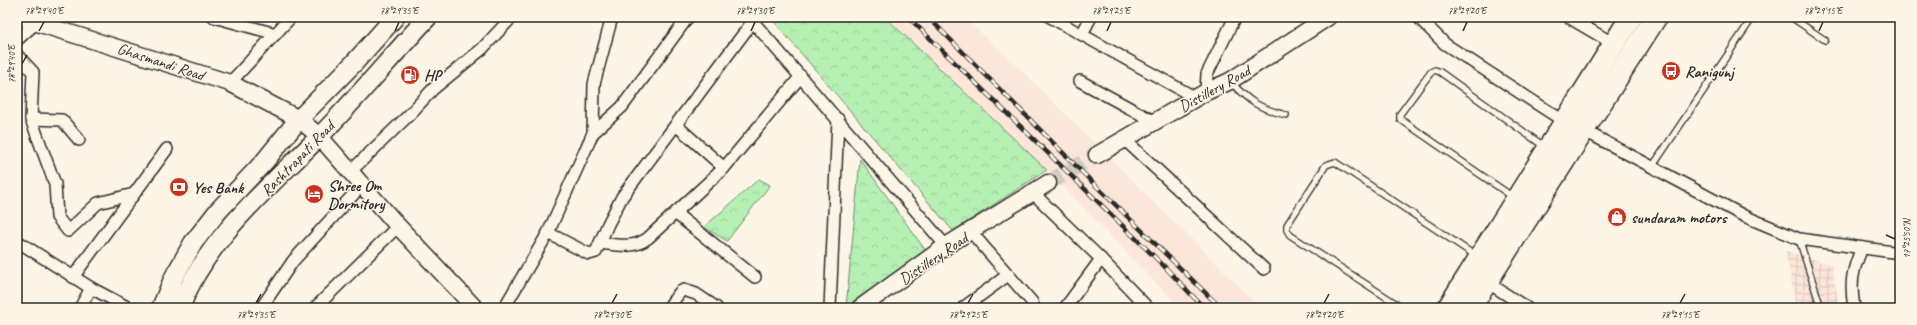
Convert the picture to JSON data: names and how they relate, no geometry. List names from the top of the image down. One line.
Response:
{"streets":{"main road":["Rashtrapati Road"],"street":["Ghasmandi Road","Distillery Road"]},"crossings":[["Ghasmandi Road","Rashtrapati Road"]],"places":{"bus stop":["Ranigunj"],"fuel station":["HP"],"bank":["Yes Bank"],"hotel":["Shree Om Dormitory"],"shop":["sundaram motors"]},"coordinates":["78°29'40\"E","78°29'35\"E","78°29'30\"E","78°29'25\"E","78°29'20\"E","78°29'15\"E","17°25'50\"N"]}
